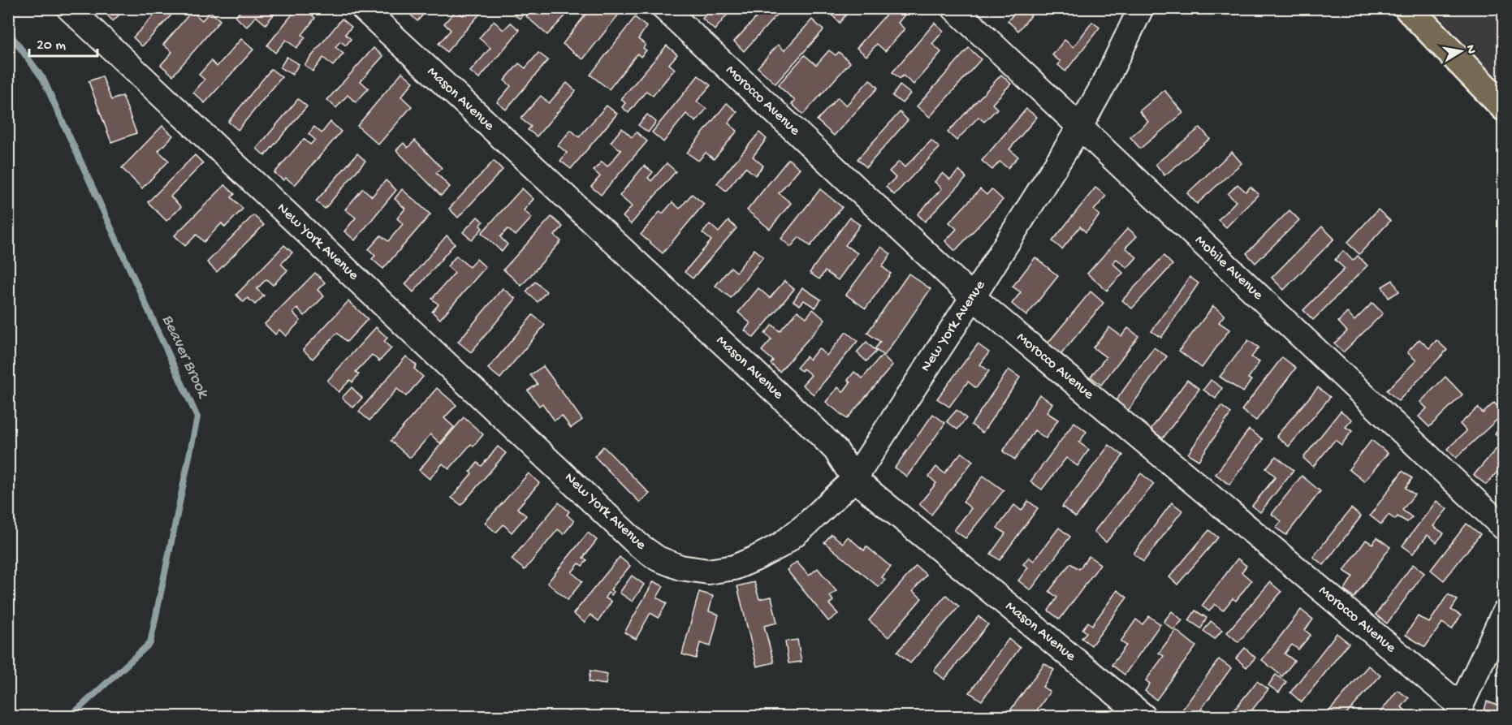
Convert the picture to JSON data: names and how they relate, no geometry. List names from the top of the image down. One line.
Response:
{"streets":{"street":["Mason Avenue","Morocco Avenue","New York Avenue","Mobile Avenue"]},"crossings":[["Mason Avenue","New York Avenue"],["Morocco Avenue","New York Avenue"],["New York Avenue","Mobile Avenue"]],"water":["Beaver Brook"],"scale_bar":"20 m","north":"right"}
